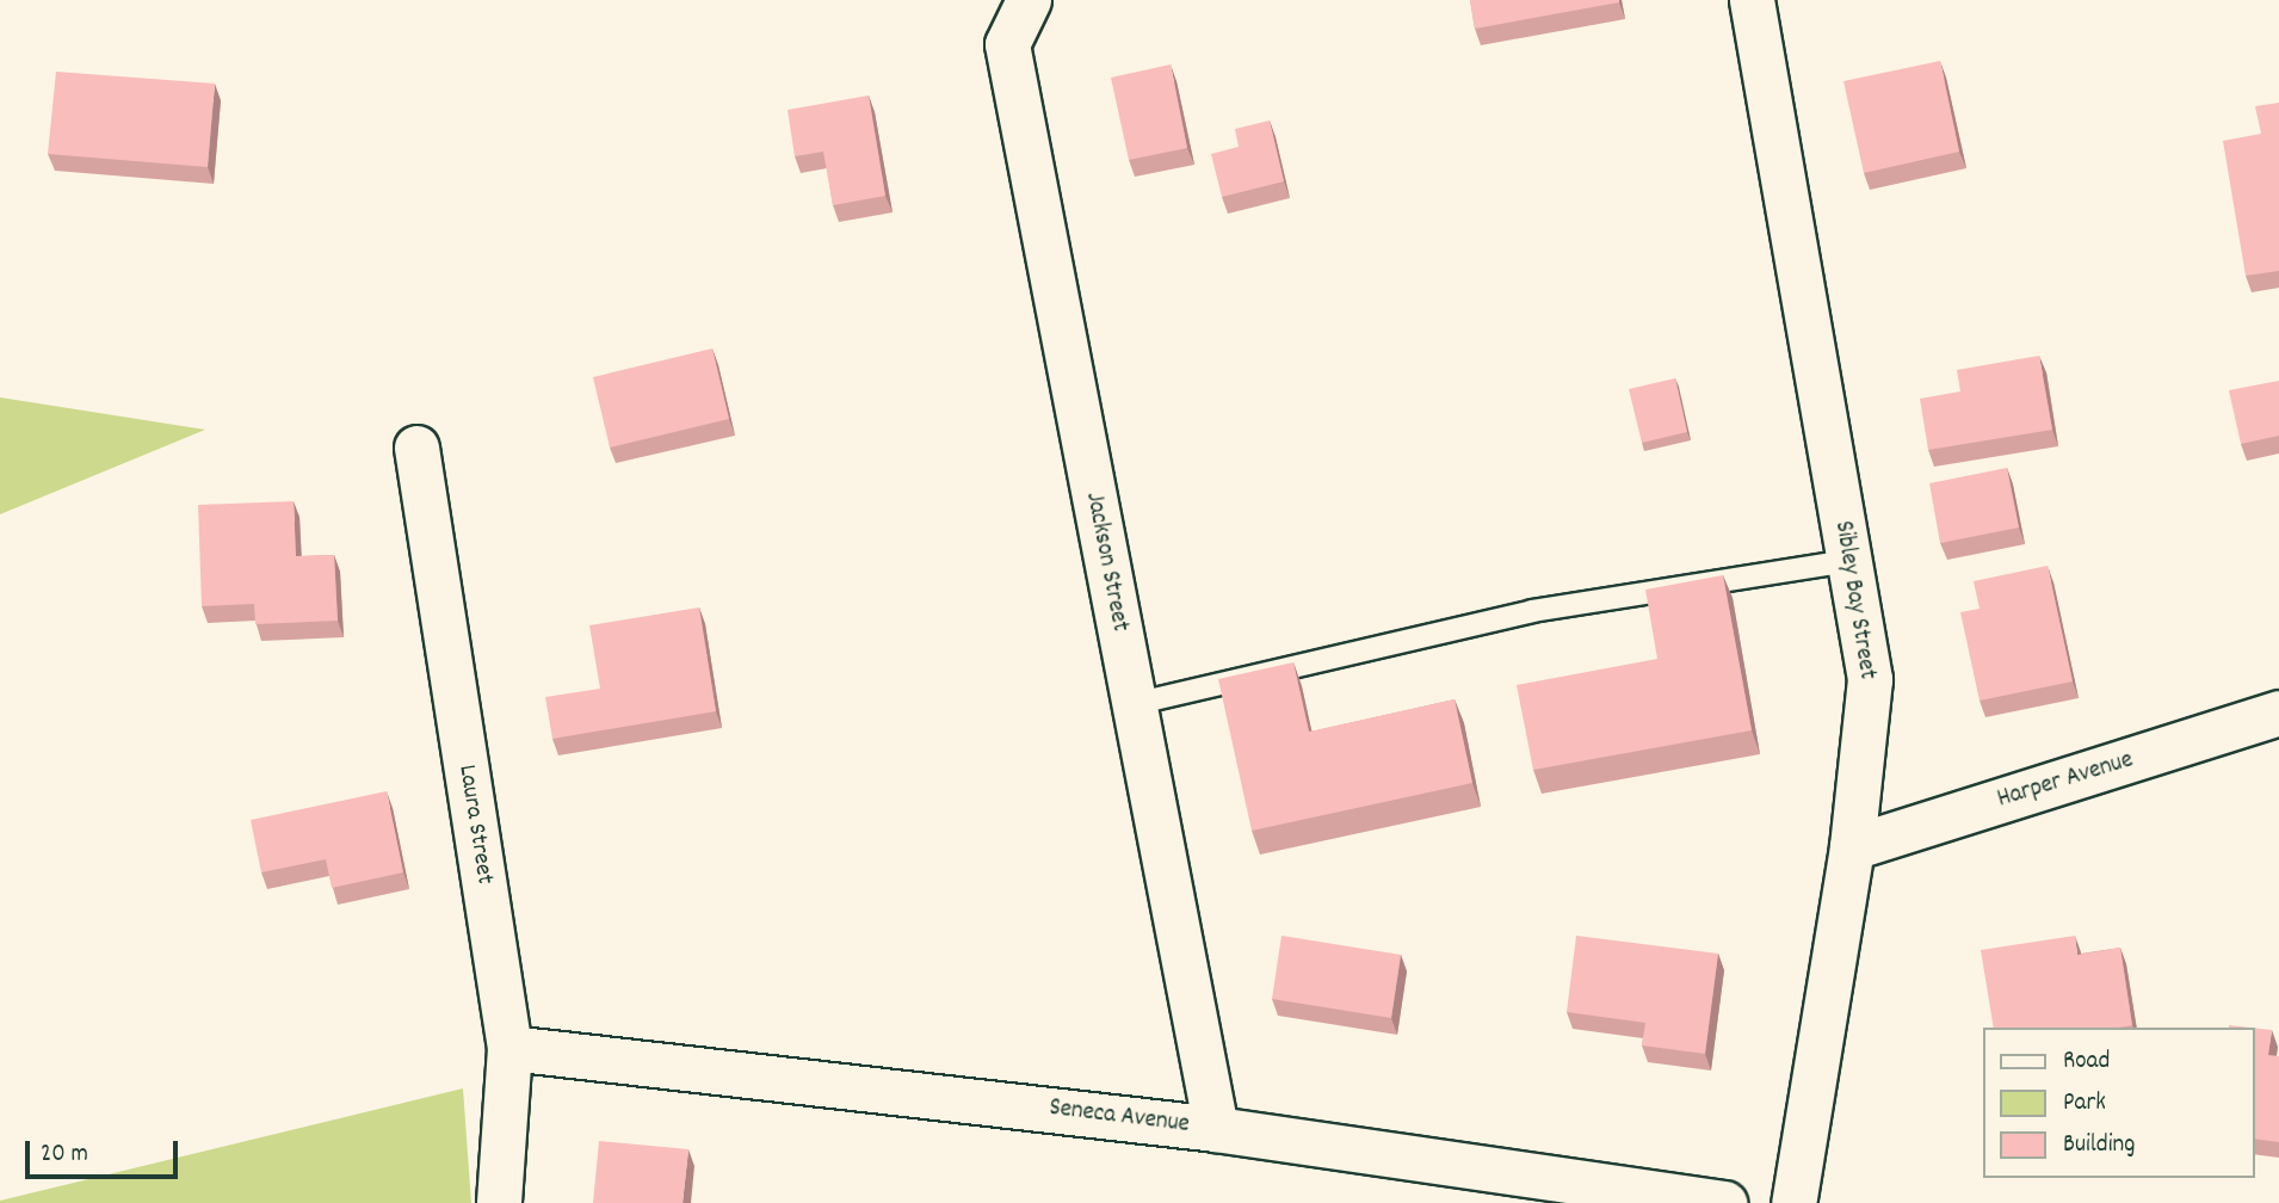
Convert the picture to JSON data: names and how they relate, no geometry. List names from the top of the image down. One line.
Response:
{"streets":{"street":["Jackson Street","Sibley Bay Street","Harper Avenue","Laura Street","Seneca Avenue"]},"crossings":[["Jackson Street","Seneca Avenue"],["Sibley Bay Street","Harper Avenue"],["Laura Street","Seneca Avenue"]],"legend":["Road","Park","Building"],"scale_bar":"20 m"}
